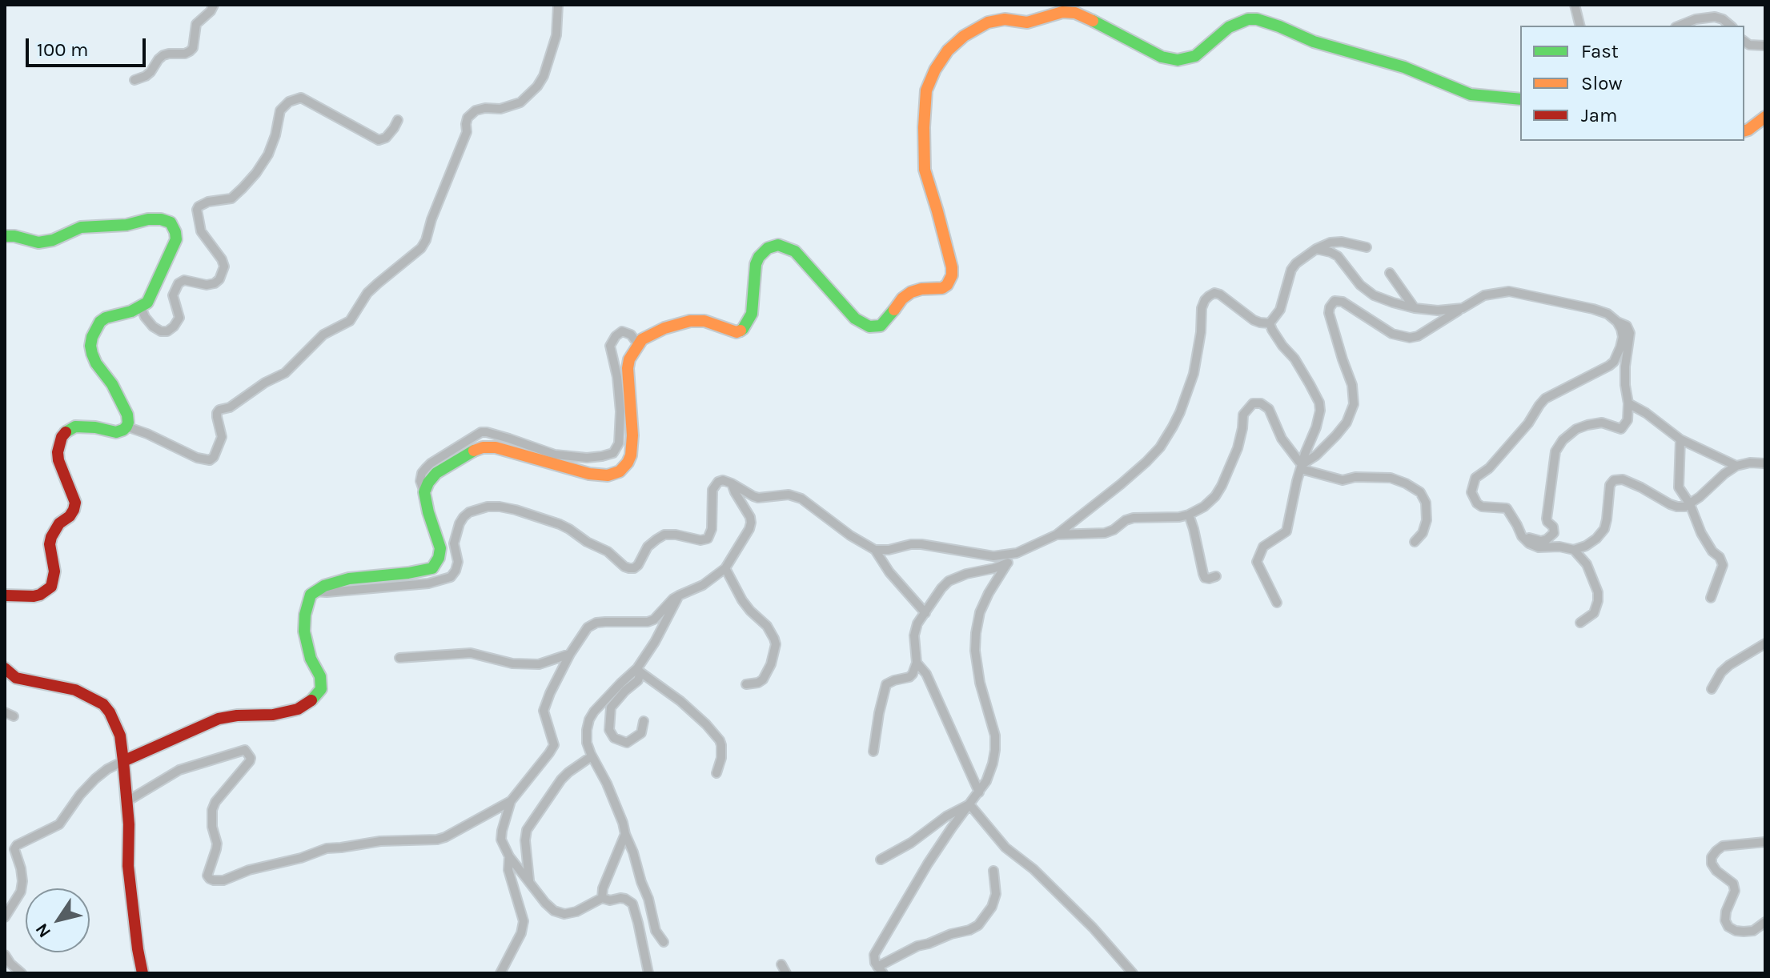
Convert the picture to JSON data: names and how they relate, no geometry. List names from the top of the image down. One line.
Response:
{"legend":["Fast","Slow","Jam"],"scale_bar":"100 m","north":"bottom left"}
